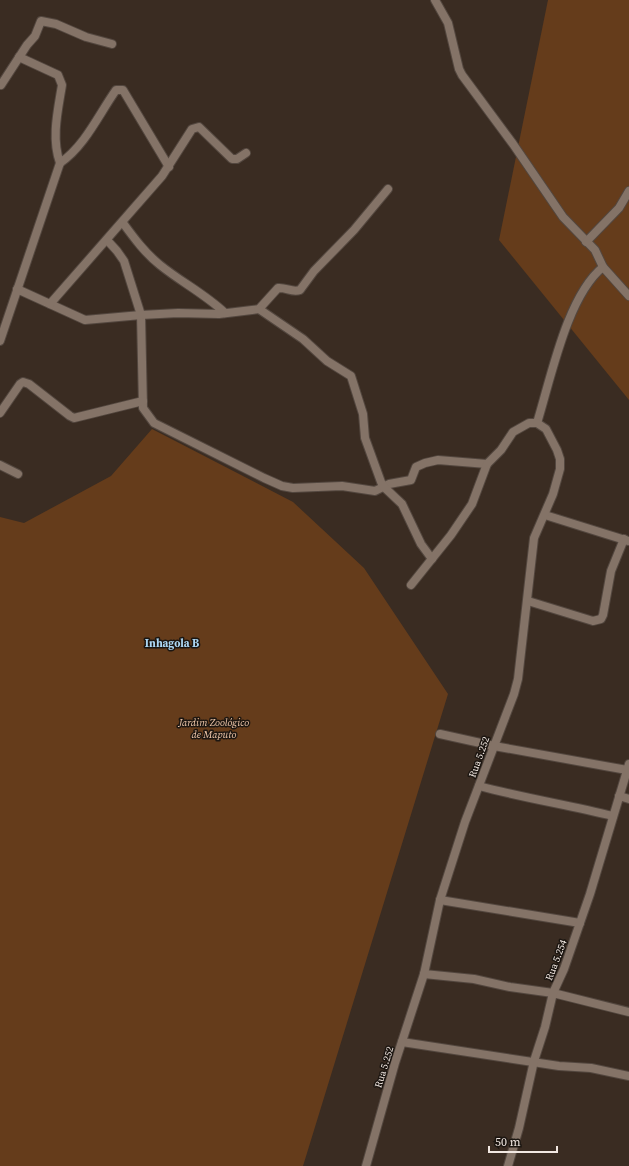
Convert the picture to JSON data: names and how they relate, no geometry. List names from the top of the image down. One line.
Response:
{"streets":{"street":["Rua 5.252","Rua 5.254"]},"districts":["Inhagola B"],"parks":["Jardim Zoológico de Maputo"],"scale_bar":"50 m"}
